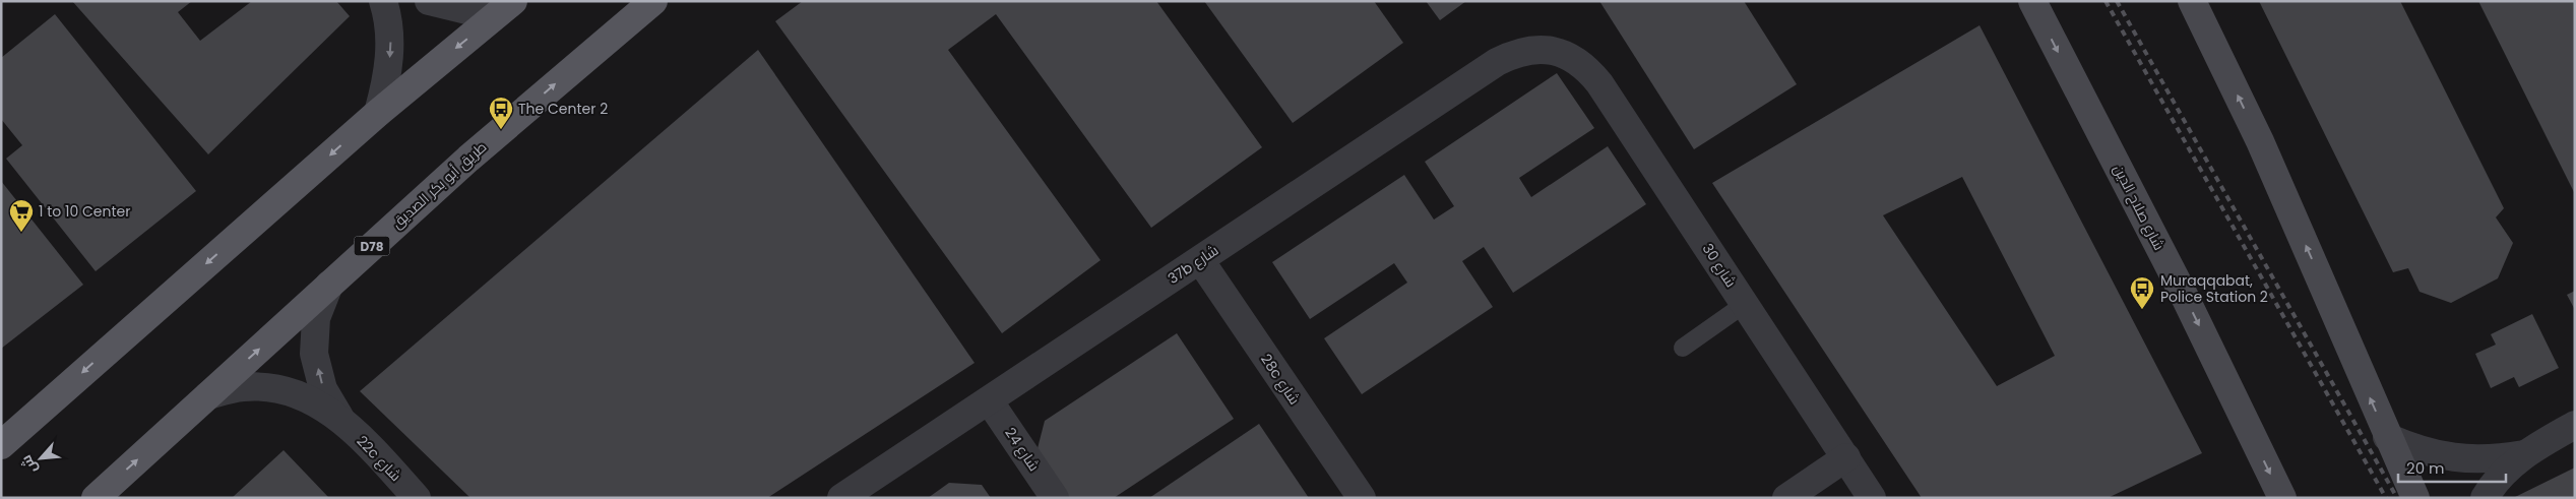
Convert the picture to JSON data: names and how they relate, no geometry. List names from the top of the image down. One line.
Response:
{"streets":{"main road":["طريق أبو بكر الصديق","شارع صلاح الدين","D78"],"street":["37b شارع","شارع 30","28c شارع","شارع 24","22c شارع"]},"crossings":[["طريق أبو بكر الصديق","22c شارع"],["37b شارع","شارع 30"],["37b شارع","28c شارع"],["37b شارع","شارع 24"]],"places":{"bus stop":["The Center 2","Muraqqabat, Police Station 2"],"supermarket":["1 to 10 Center"]},"scale_bar":"20 m","north":"bottom left"}
